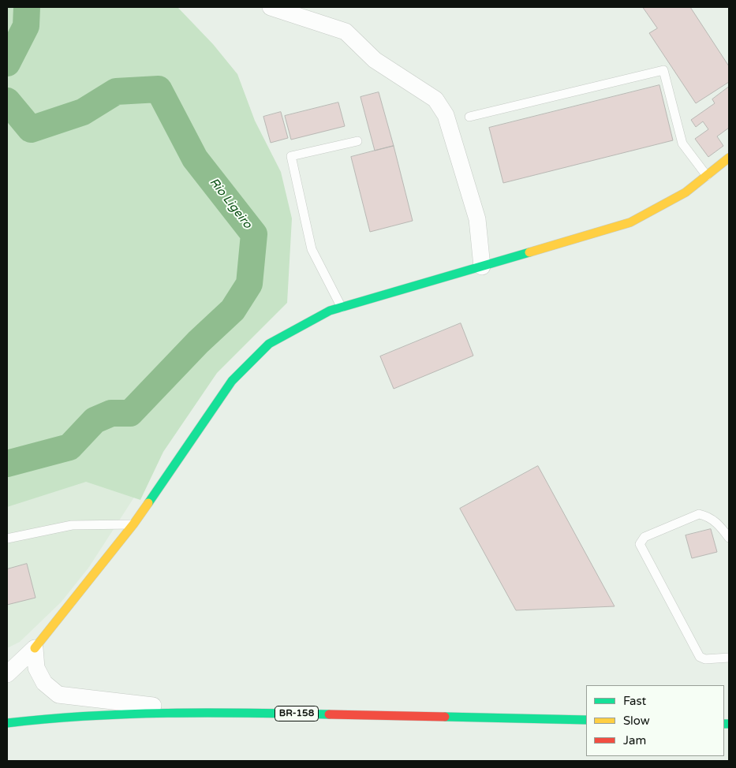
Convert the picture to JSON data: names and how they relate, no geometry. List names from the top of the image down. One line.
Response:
{"streets":{"main road":["BR-158"]},"water":["Rio Ligeiro"],"legend":["Fast","Slow","Jam"]}
